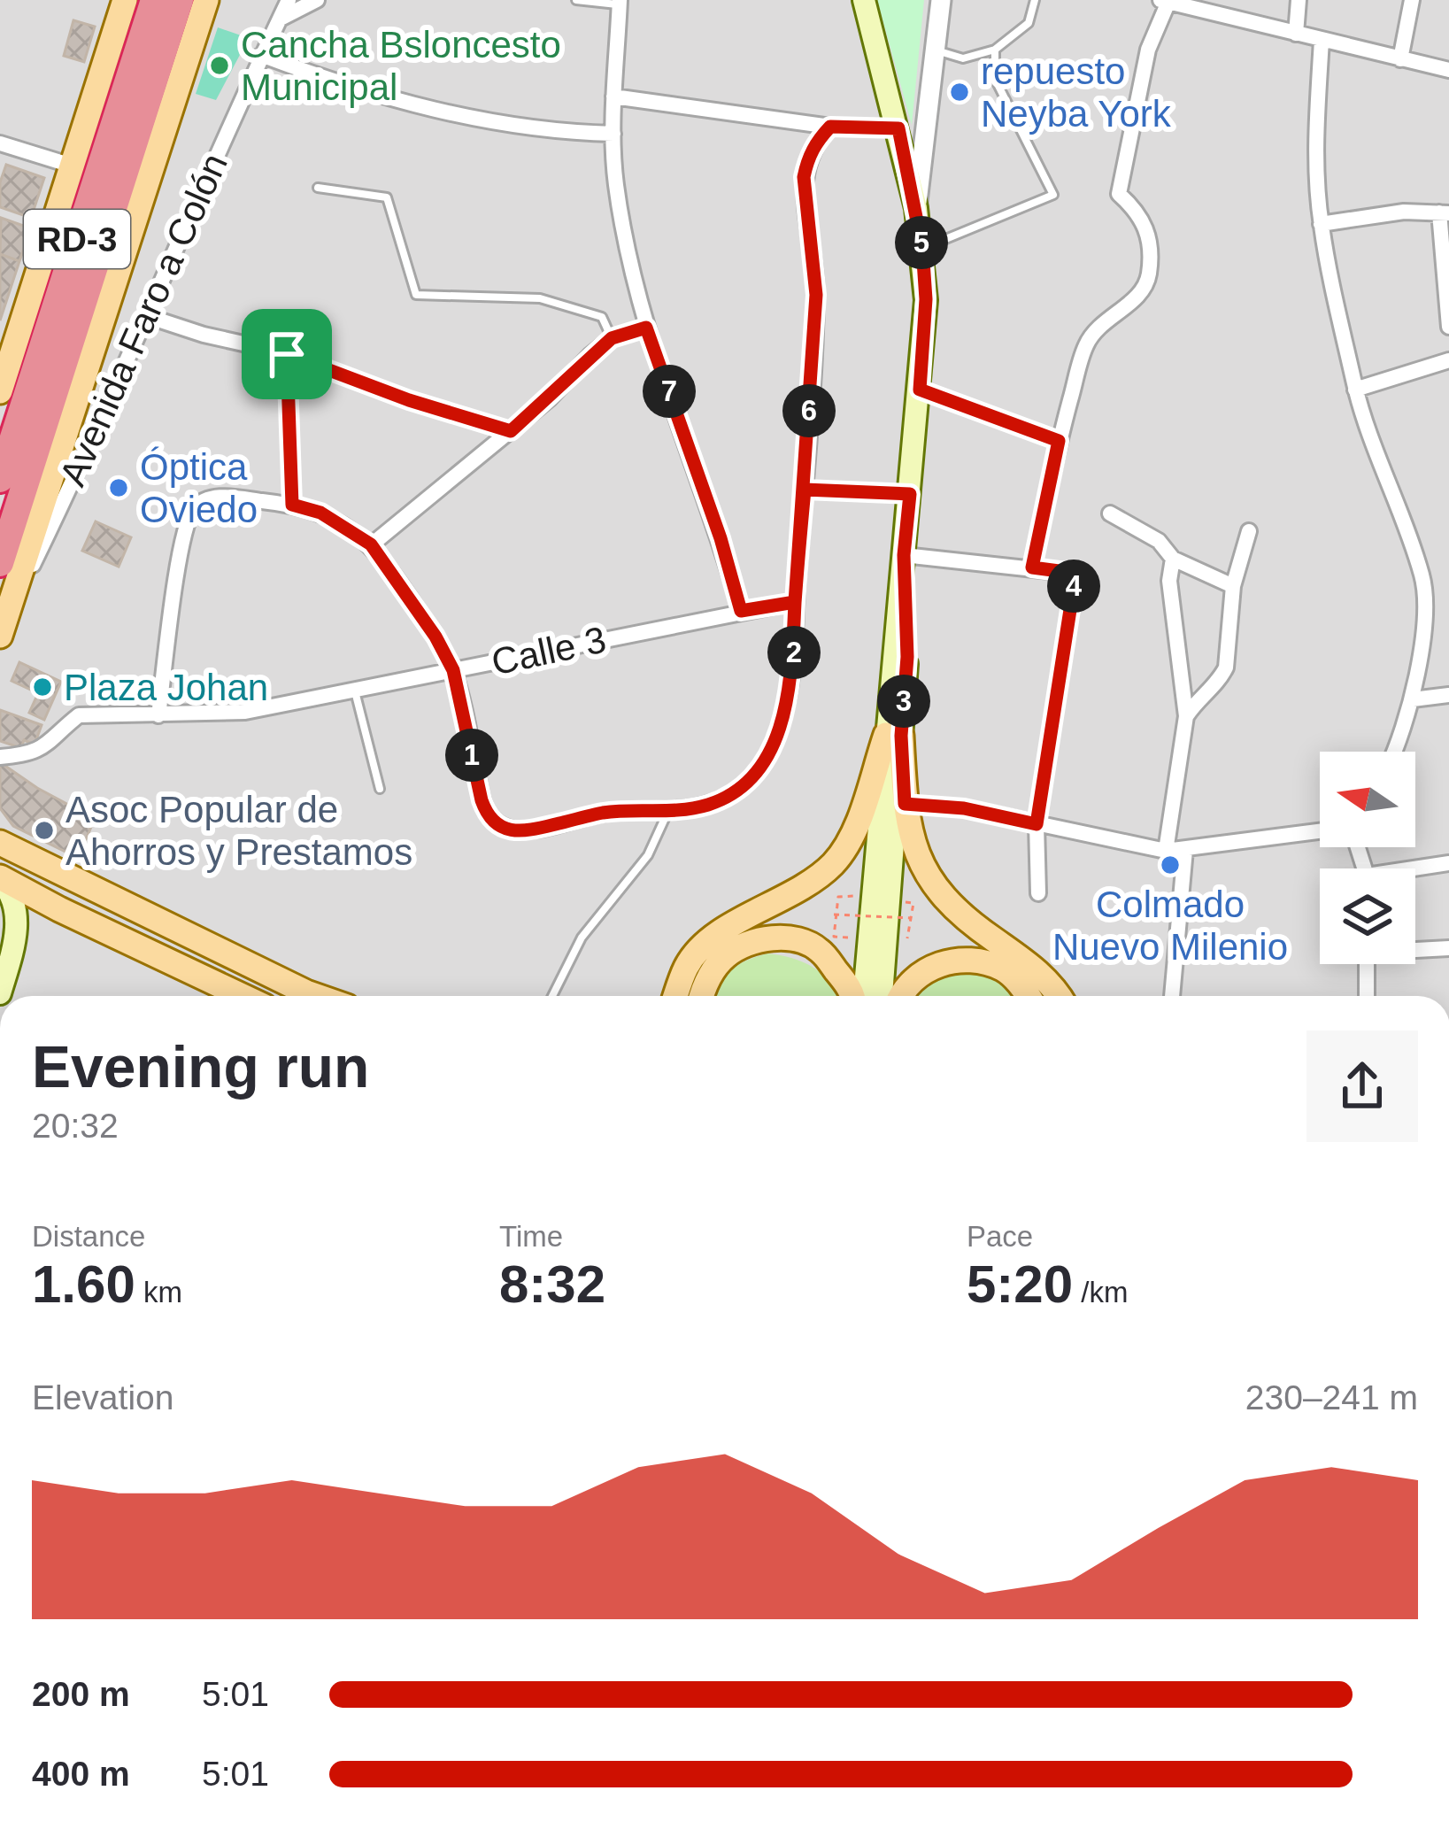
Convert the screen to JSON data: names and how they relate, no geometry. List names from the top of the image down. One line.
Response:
{"streets":{"highway":["RD-3"],"street":["Avenida Faro a Colón","Calle 3"]},"places":["Cancha Bsloncesto Municipal","repuesto Neyba York","Óptica Oviedo","Plaza Johan","Asoc Popular de Ahorros y Prestamos","Colmado Nuevo Milenio"],"north":"left","page":{"pins":["5","7","6","4","2","3","1"],"heading":["Evening run","20:32"],"stats":[["Distance","1.60 km"],["Time","8:32"],["Pace","5:20 /km"]],"chart":["Elevation","230–241 m"],"list":[{"name":"200 m","note":"5:01"},{"name":"400 m","note":"5:01"}]}}
